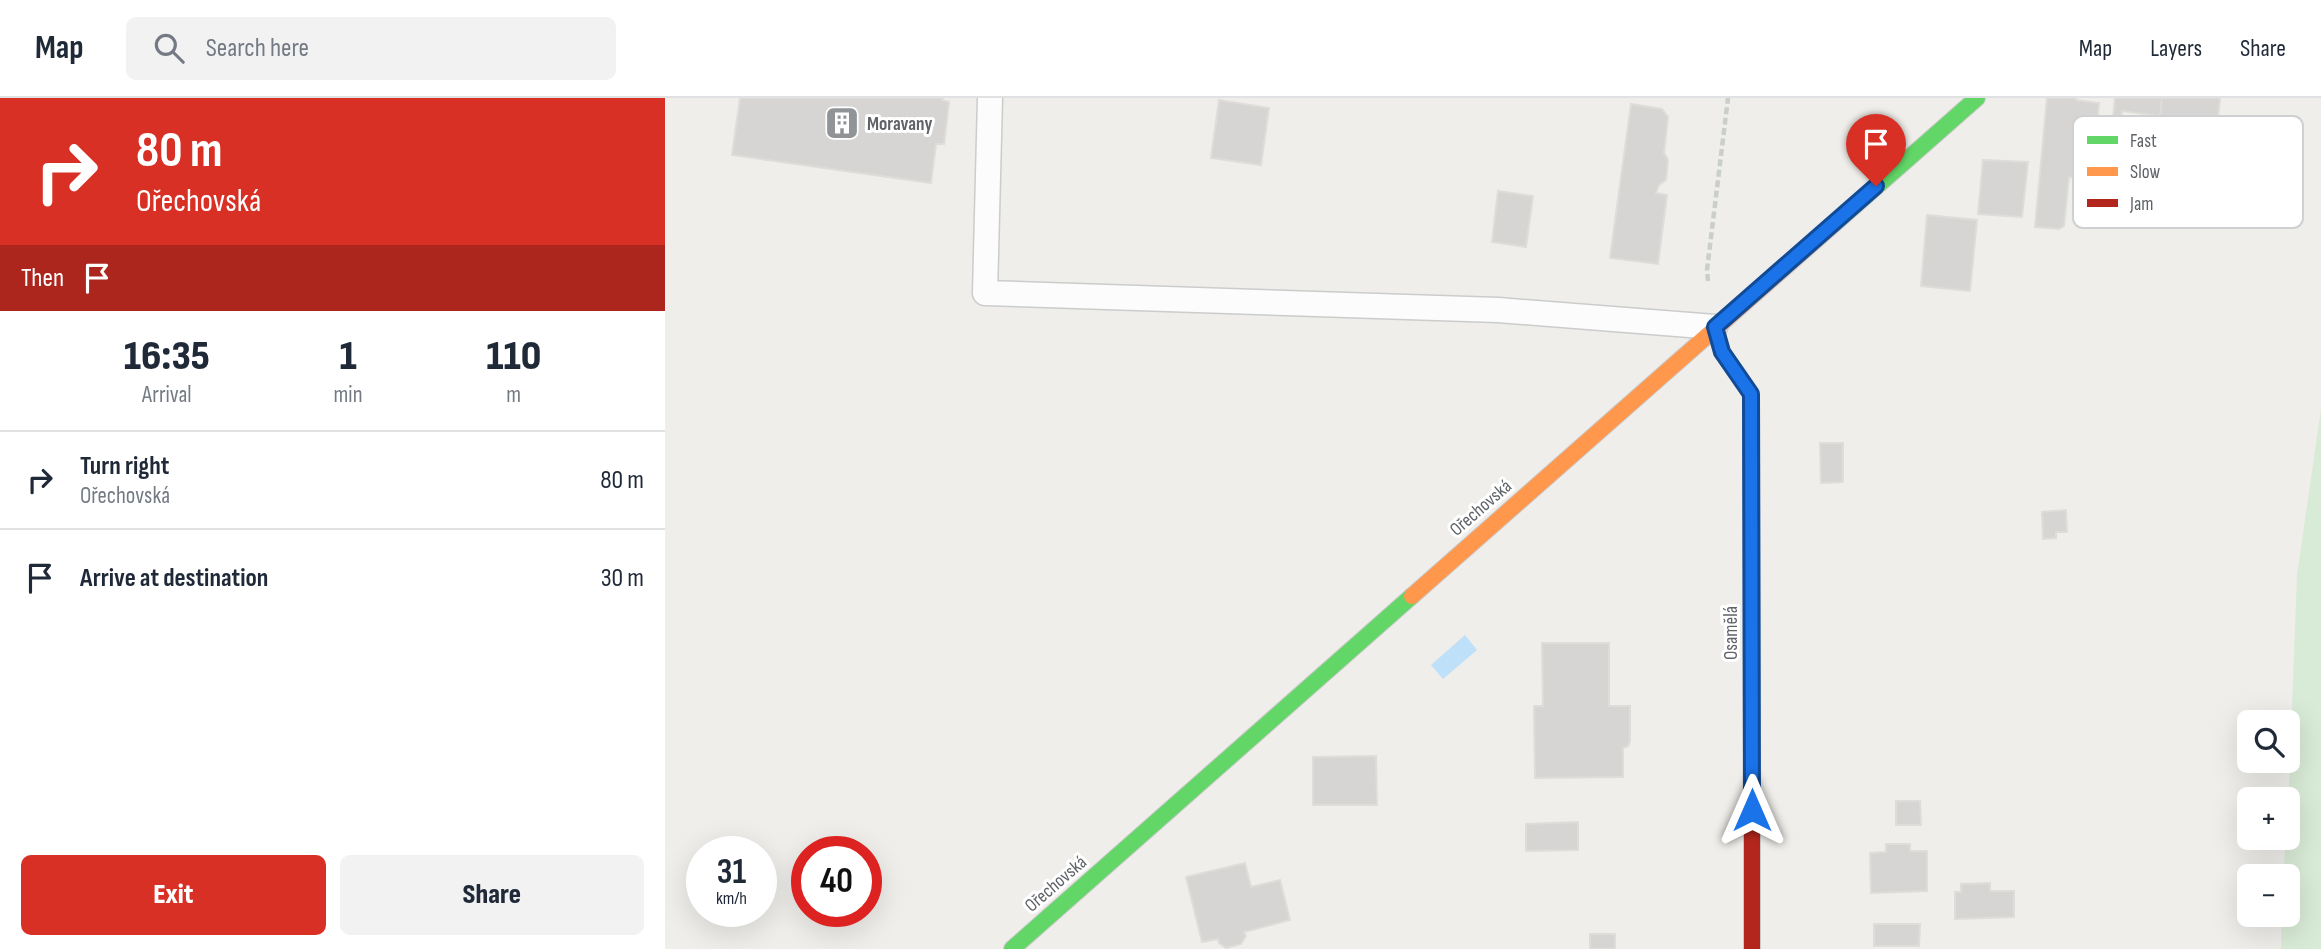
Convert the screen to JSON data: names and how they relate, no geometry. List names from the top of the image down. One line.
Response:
{"streets":{"street":["Ořechovská","Osamělá"]},"crossings":[["Ořechovská","Osamělá"]],"places":{"building":["Moravany"]},"legend":["Fast","Slow","Jam"],"page":{"header":"Map","search":"Search here","nav":["Map","Layers","Share"],"turn":["80 m","Ořechovská"],"then":"Then","eta":["16:35","Arrival","1","min","110","m"],"list":[{"name":"Turn right","note":"Ořechovská","value":"80 m"},{"name":"Arrive at destination","value":"30 m"}],"map_buttons":["+","−"],"speed":"31 km/h","limit":"40","buttons":["Exit","Share"]}}
